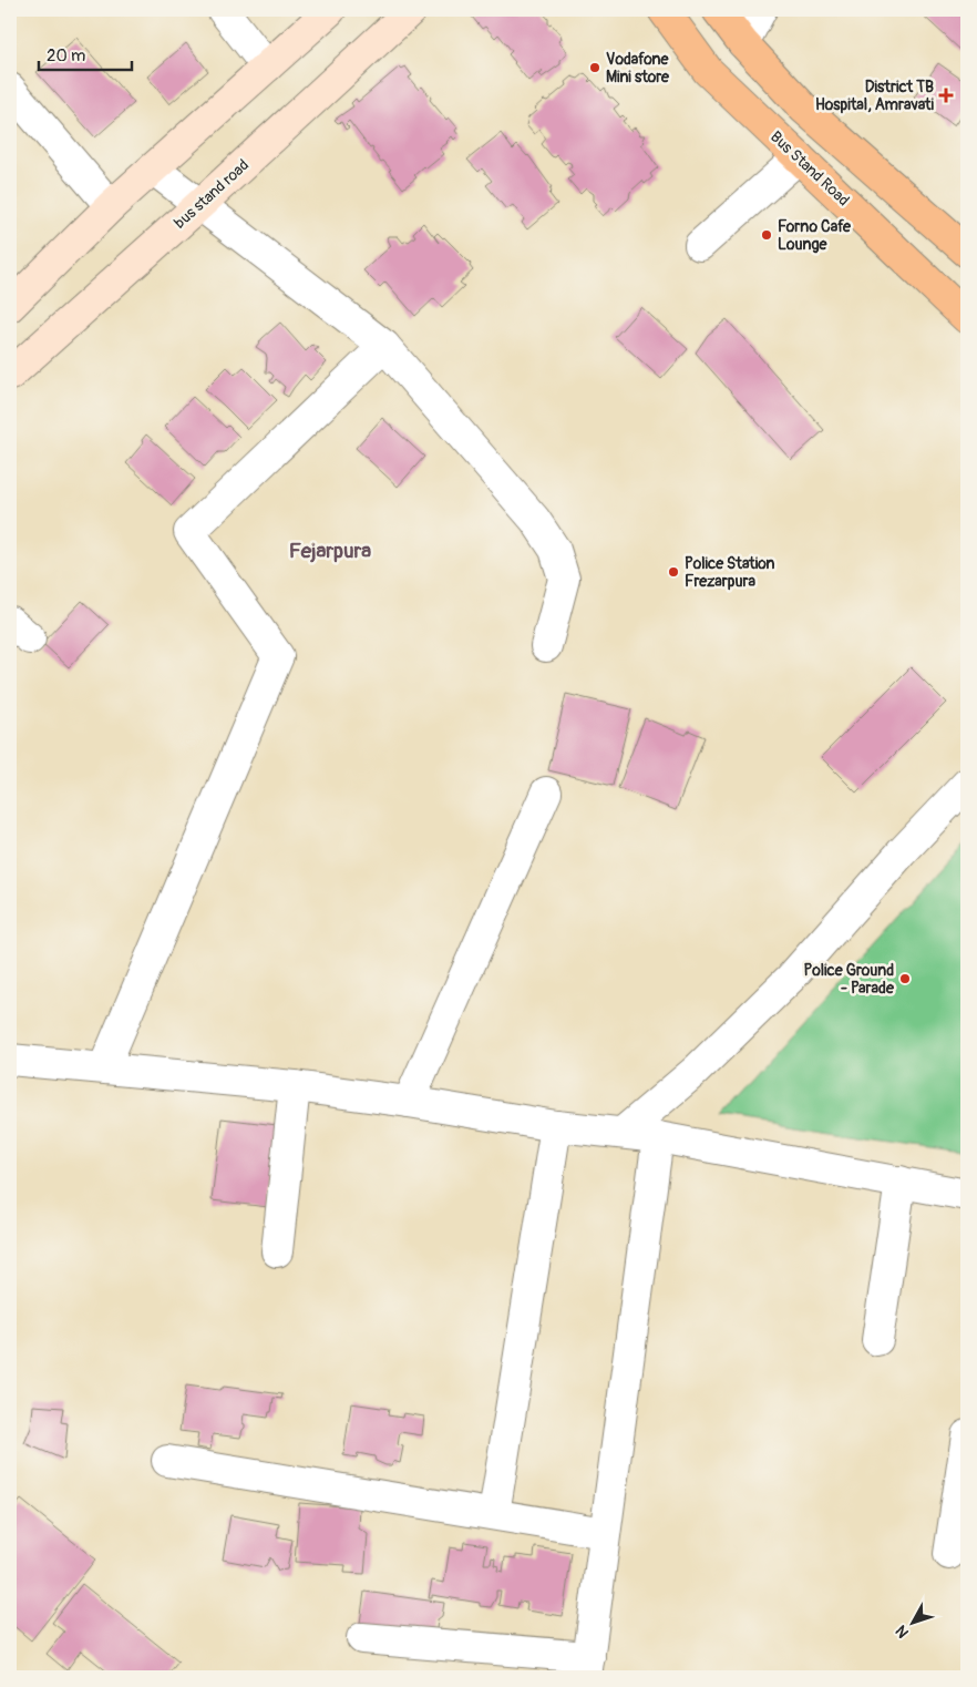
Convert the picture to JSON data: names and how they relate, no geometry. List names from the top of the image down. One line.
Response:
{"streets":{"main road":["Bus Stand Road"],"street":["bus stand road"]},"districts":["Fejarpura"],"places":{"other":["Vodafone Mini store","Forno Cafe Lounge","Police Station Frezarpura","Police Ground - Parade"],"health":["District TB Hospital, Amravati"]},"scale_bar":"20 m","north":"bottom left"}
